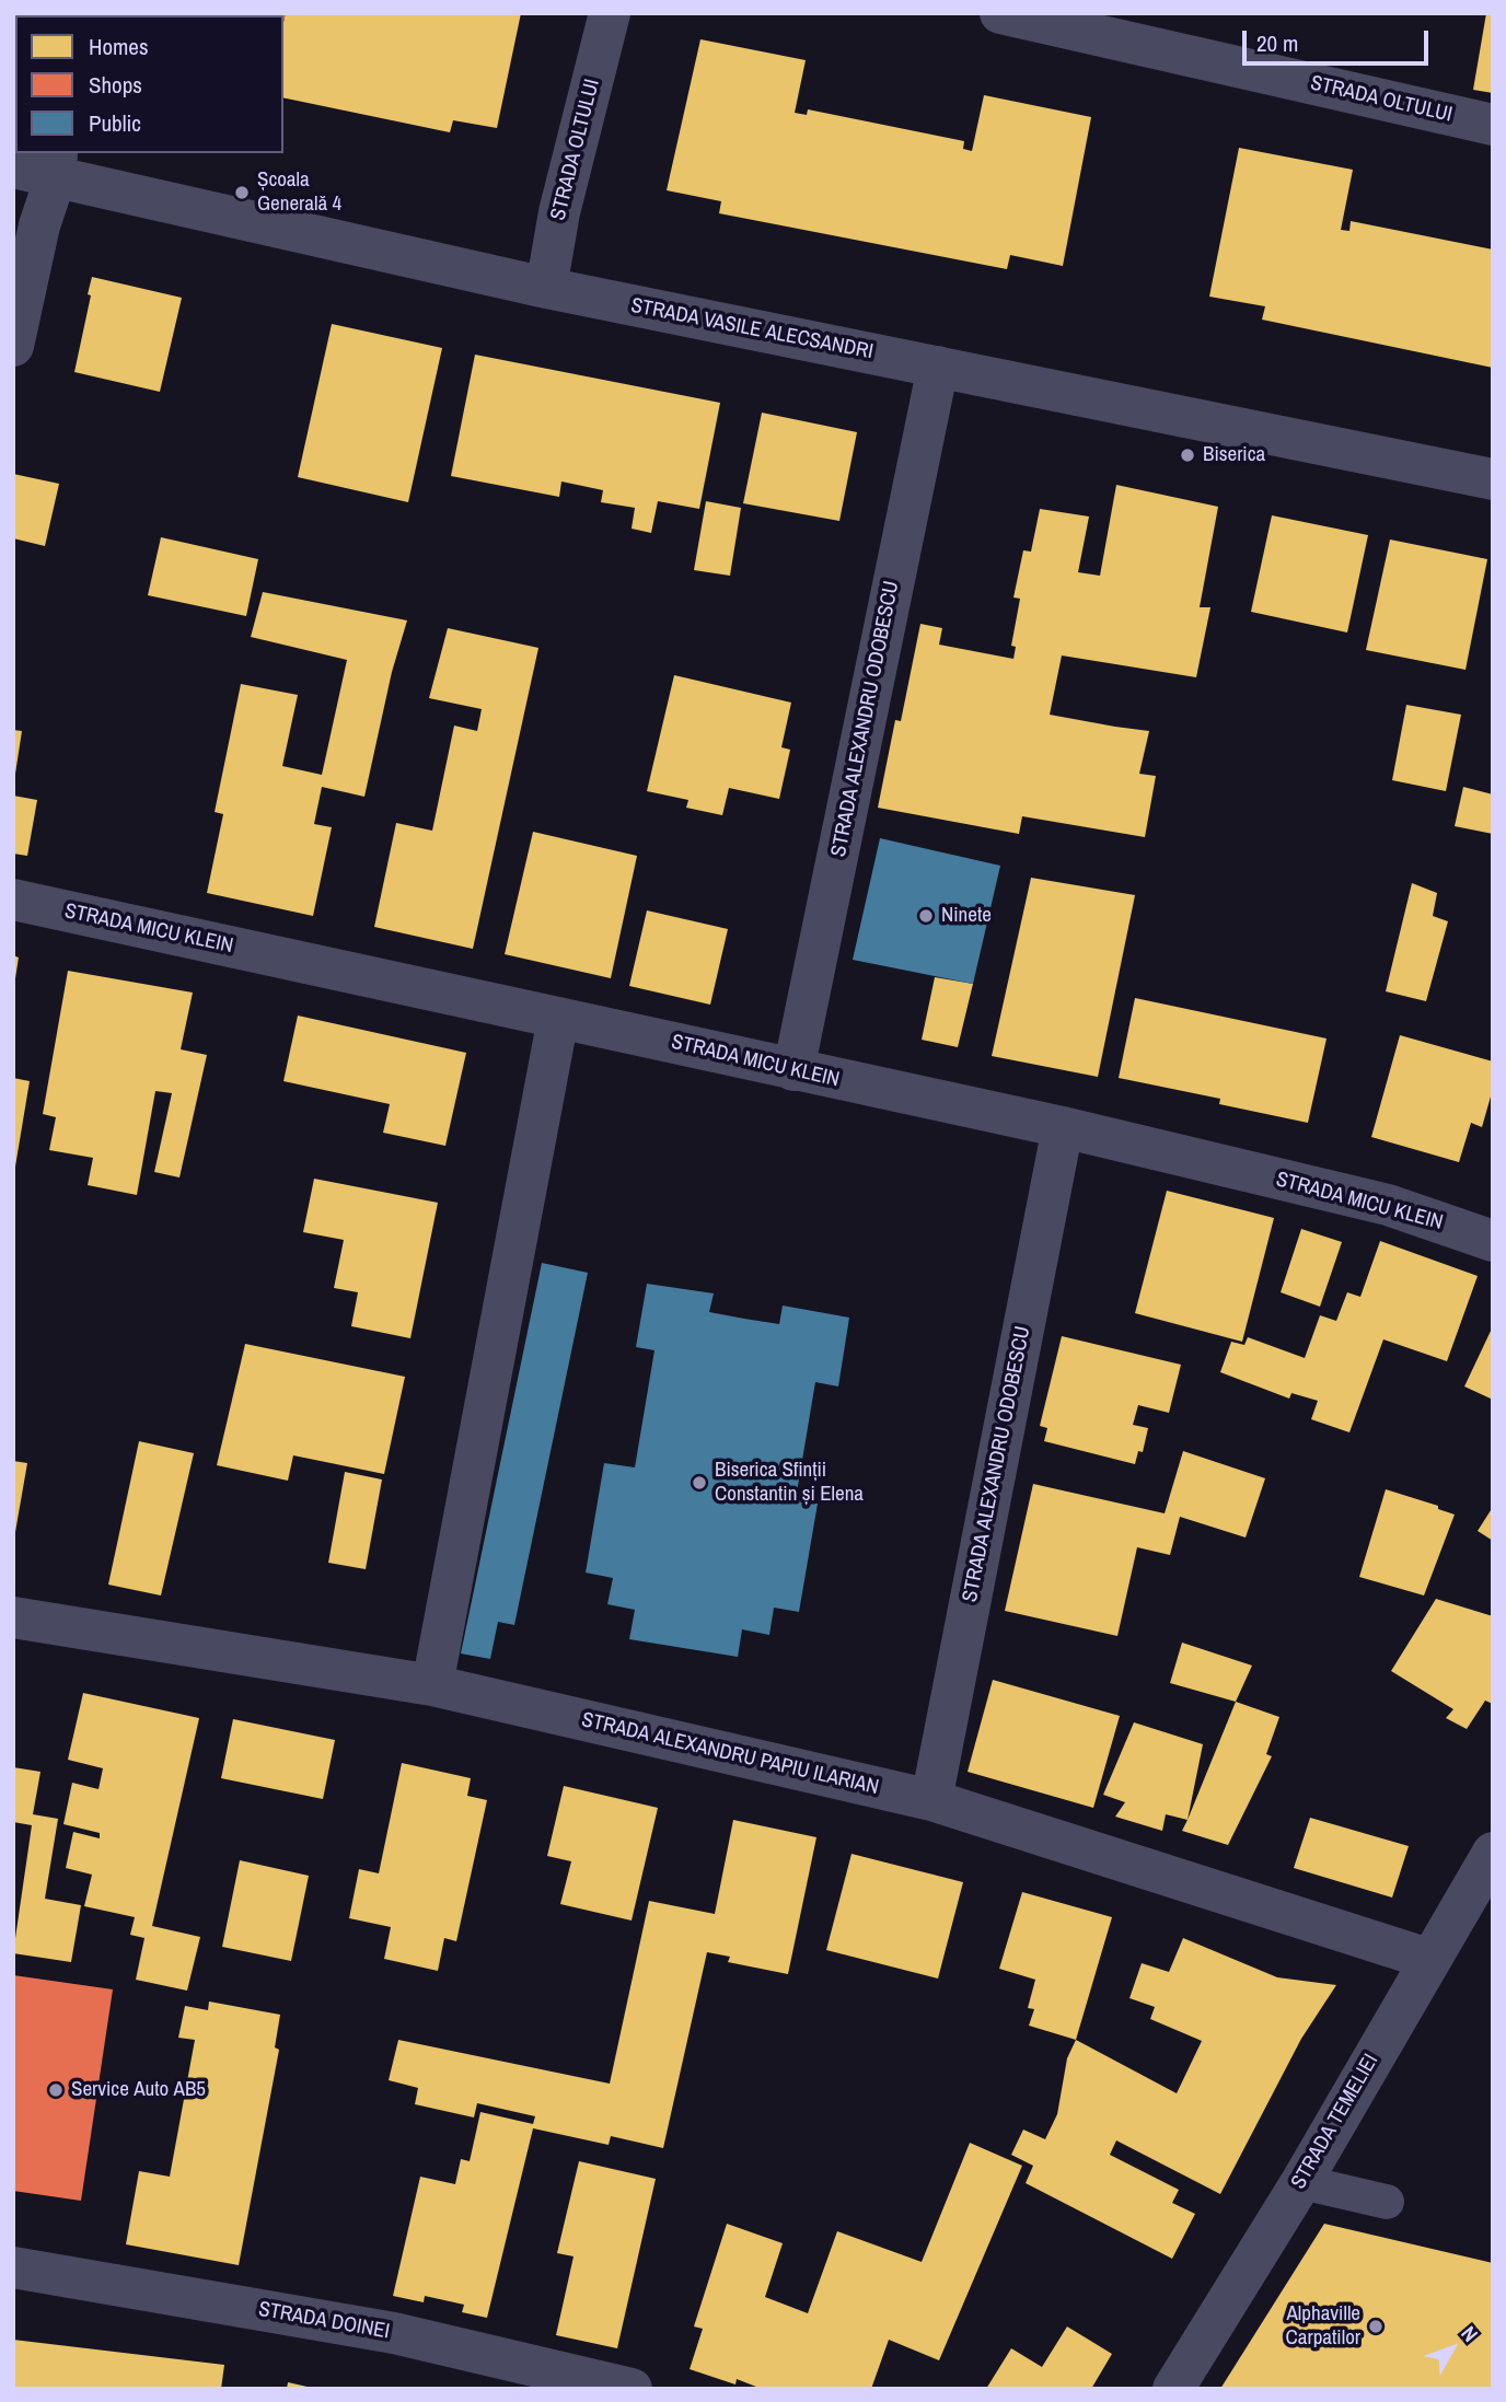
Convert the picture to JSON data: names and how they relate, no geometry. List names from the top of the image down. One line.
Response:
{"streets":{"street":["STRADA OLTULUI","STRADA VASILE ALECSANDRI","STRADA ALEXANDRU ODOBESCU","STRADA MICU KLEIN","STRADA ALEXANDRU PAPIU ILARIAN","STRADA TEMELIEI","STRADA DOINEI"]},"crossings":[["STRADA OLTULUI","STRADA VASILE ALECSANDRI"],["STRADA VASILE ALECSANDRI","STRADA ALEXANDRU ODOBESCU"],["STRADA ALEXANDRU ODOBESCU","STRADA MICU KLEIN"],["STRADA ALEXANDRU ODOBESCU","STRADA ALEXANDRU PAPIU ILARIAN"],["STRADA ALEXANDRU PAPIU ILARIAN","STRADA TEMELIEI"]],"places":["Școala Generală 4","Biserica","Ninete","Biserica Sfinții Constantin și Elena","Service Auto AB5","Alphaville Carpatilor"],"legend":["Homes","Shops","Public"],"scale_bar":"20 m","north":"top right"}
